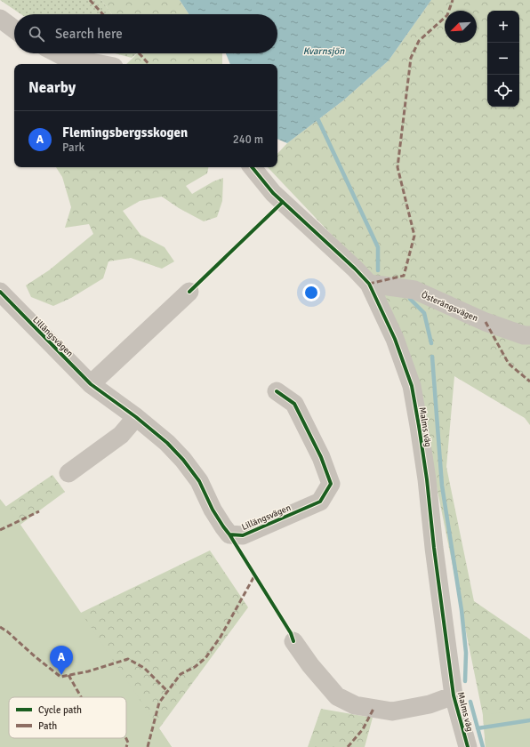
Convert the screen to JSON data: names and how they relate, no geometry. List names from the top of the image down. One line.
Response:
{"streets":{"street":["Österängsvägen","Lillängsvägen","Malms väg"]},"crossings":[["Österängsvägen","Malms väg"]],"water":["Kvarnsjön"],"legend":["Cycle path","Path"],"north":"bottom left","page":{"map_buttons":["+","−"],"search":"Search here","heading":"Nearby","list":[{"mark":"A","name":"Flemingsbergsskogen","note":"Park","value":"240 m"}],"pins":"A"}}
